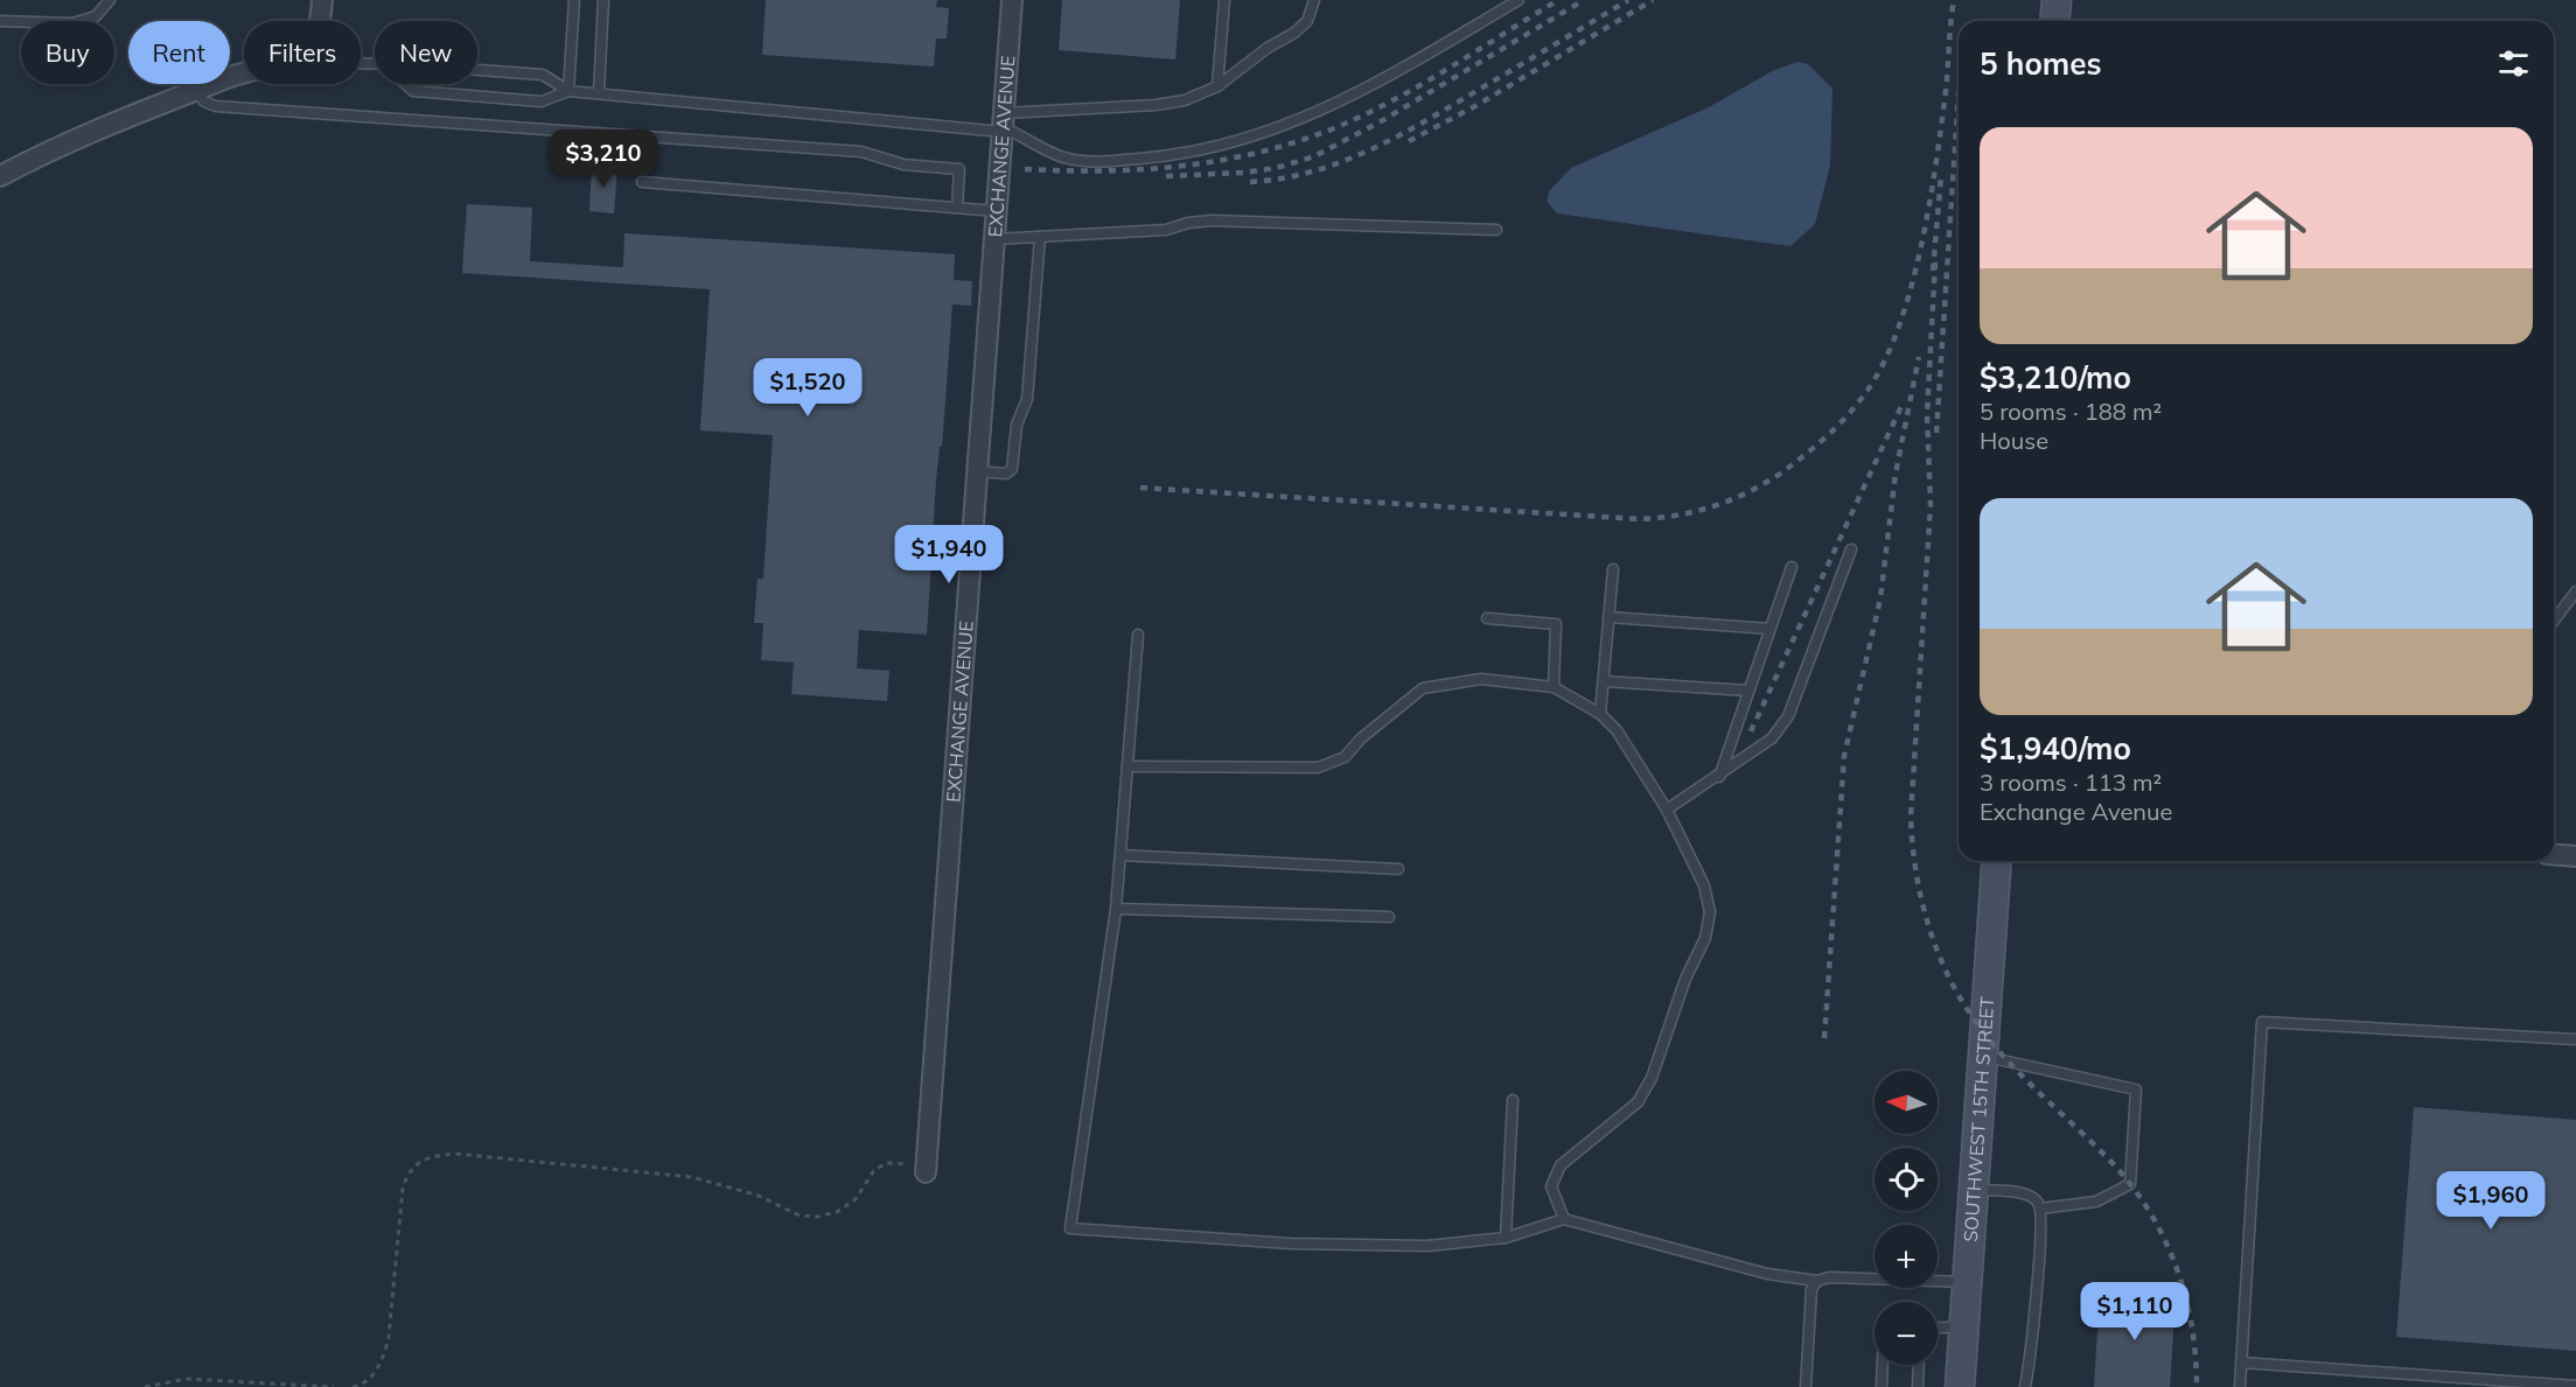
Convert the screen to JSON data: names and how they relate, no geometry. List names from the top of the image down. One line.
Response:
{"streets":{"main road":["SOUTHWEST 15TH STREET"],"street":["EXCHANGE AVENUE"]},"north":"left","page":{"chip":["Buy","Rent","Filters","New"],"heading":"5 homes","list":[{"name":"$3,210/mo","note":"5 rooms · 188 m² · House"},{"name":"$1,940/mo","note":"3 rooms · 113 m² · Exchange Avenue"}],"price":["$3,210","$1,520","$1,940","$1,960","$1,110"],"map_buttons":["+","−"]}}
